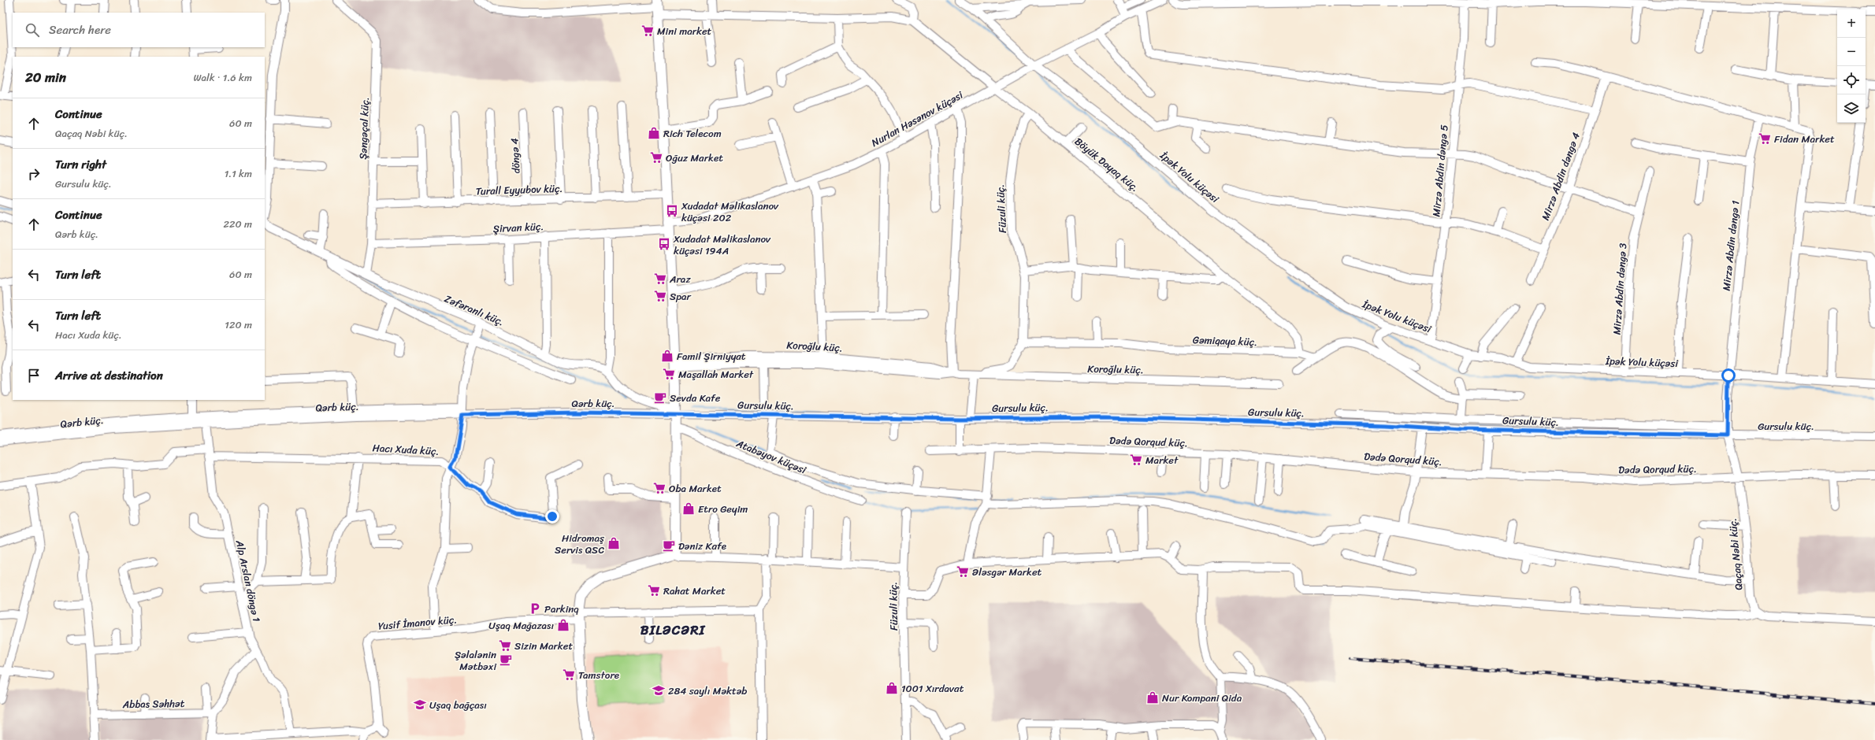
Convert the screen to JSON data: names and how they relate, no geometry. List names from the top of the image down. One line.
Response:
{"streets":{"street":["Nurlan Həsənov küçəsi","Şəngəçal küç.","döngə 4","Böyük Dayaq küç.","Mirzə Abdin dəngə 5","Mirzə Abdin dəngə 4","İpək Yolu küçəsi","Turall Eyyubov küç.","Füzuli küç.","Şirvan küç.","Mirzə Abdin dəngə 1","Mirzə Abdin dəngə 3","Zəfəranlı küç.","Gəmiqaya küç.","Koroğlu küç.","Qərb küç.","Gursulu küç.","Dədə Qorqud küç.","Hacı Xuda küç.","Atabəyov küçəsi","Qaçaq Nəbi küç.","Alp Arslan döngə 1","Yusif İmanov küç.","Abbas Səhhət"]},"crossings":[["Nurlan Həsənov küçəsi","Böyük Dayaq küç."],["Nurlan Həsənov küçəsi","İpək Yolu küçəsi"],["Nurlan Həsənov küçəsi","Şirvan küç."],["Şəngəçal küç.","Turall Eyyubov küç."],["Şəngəçal küç.","Şirvan küç."],["Şəngəçal küç.","Zəfəranlı küç."],["döngə 4","Turall Eyyubov küç."],["Böyük Dayaq küç.","Füzuli küç."],["Böyük Dayaq küç.","Gəmiqaya küç."],["Mirzə Abdin dəngə 5","İpək Yolu küçəsi"],["İpək Yolu küçəsi","Mirzə Abdin dəngə 1"],["İpək Yolu küçəsi","Mirzə Abdin dəngə 3"],["İpək Yolu küçəsi","Qaçaq Nəbi küç."],["Füzuli küç.","Gəmiqaya küç."],["Mirzə Abdin dəngə 1","Qaçaq Nəbi küç."],["Qərb küç.","Gursulu küç."],["Qərb küç.","Alp Arslan döngə 1"],["Gursulu küç.","Qaçaq Nəbi küç."],["Dədə Qorqud küç.","Qaçaq Nəbi küç."],["Hacı Xuda küç.","Alp Arslan döngə 1"]],"districts":["BILƏCƏRI"],"places":{"supermarket":["Mini market","Fidan Market","Oğuz Market","Araz","Spar","Maşallah Market","Market","Oba Market","Ələsgər Market","Rahat Market","Sizin Market","Tamstore"],"shop":["Rich Telecom","Famil Şirniyyat","Etro Geyim","Hidromaş Servis QSC","Uşaq Mağazası","1001 Xırdavat","Nur Kompani Qida"],"bus stop":["Xudadat Məlikaslanov küçəsi 202","Xudadat Məlikaslanov küçəsi 194A"],"cafe":["Sevda Kafe","Dəniz Kafe","Şəlalənin Mətbəxi"],"parking":["Parkinq"],"school or university":["284 saylı Məktəb","Uşaq bağçası"]},"page":{"map_buttons":["+","−"],"search":"Search here","heading":["20 min","Walk · 1.6 km"],"list":[["Continue","Qaçaq Nəbi küç.","60 m"],["Turn right","Gursulu küç.","1.1 km"],["Continue","Qərb küç.","220 m"],["Turn left","60 m"],["Turn left","Hacı Xuda küç.","120 m"],"Arrive at destination"]}}
